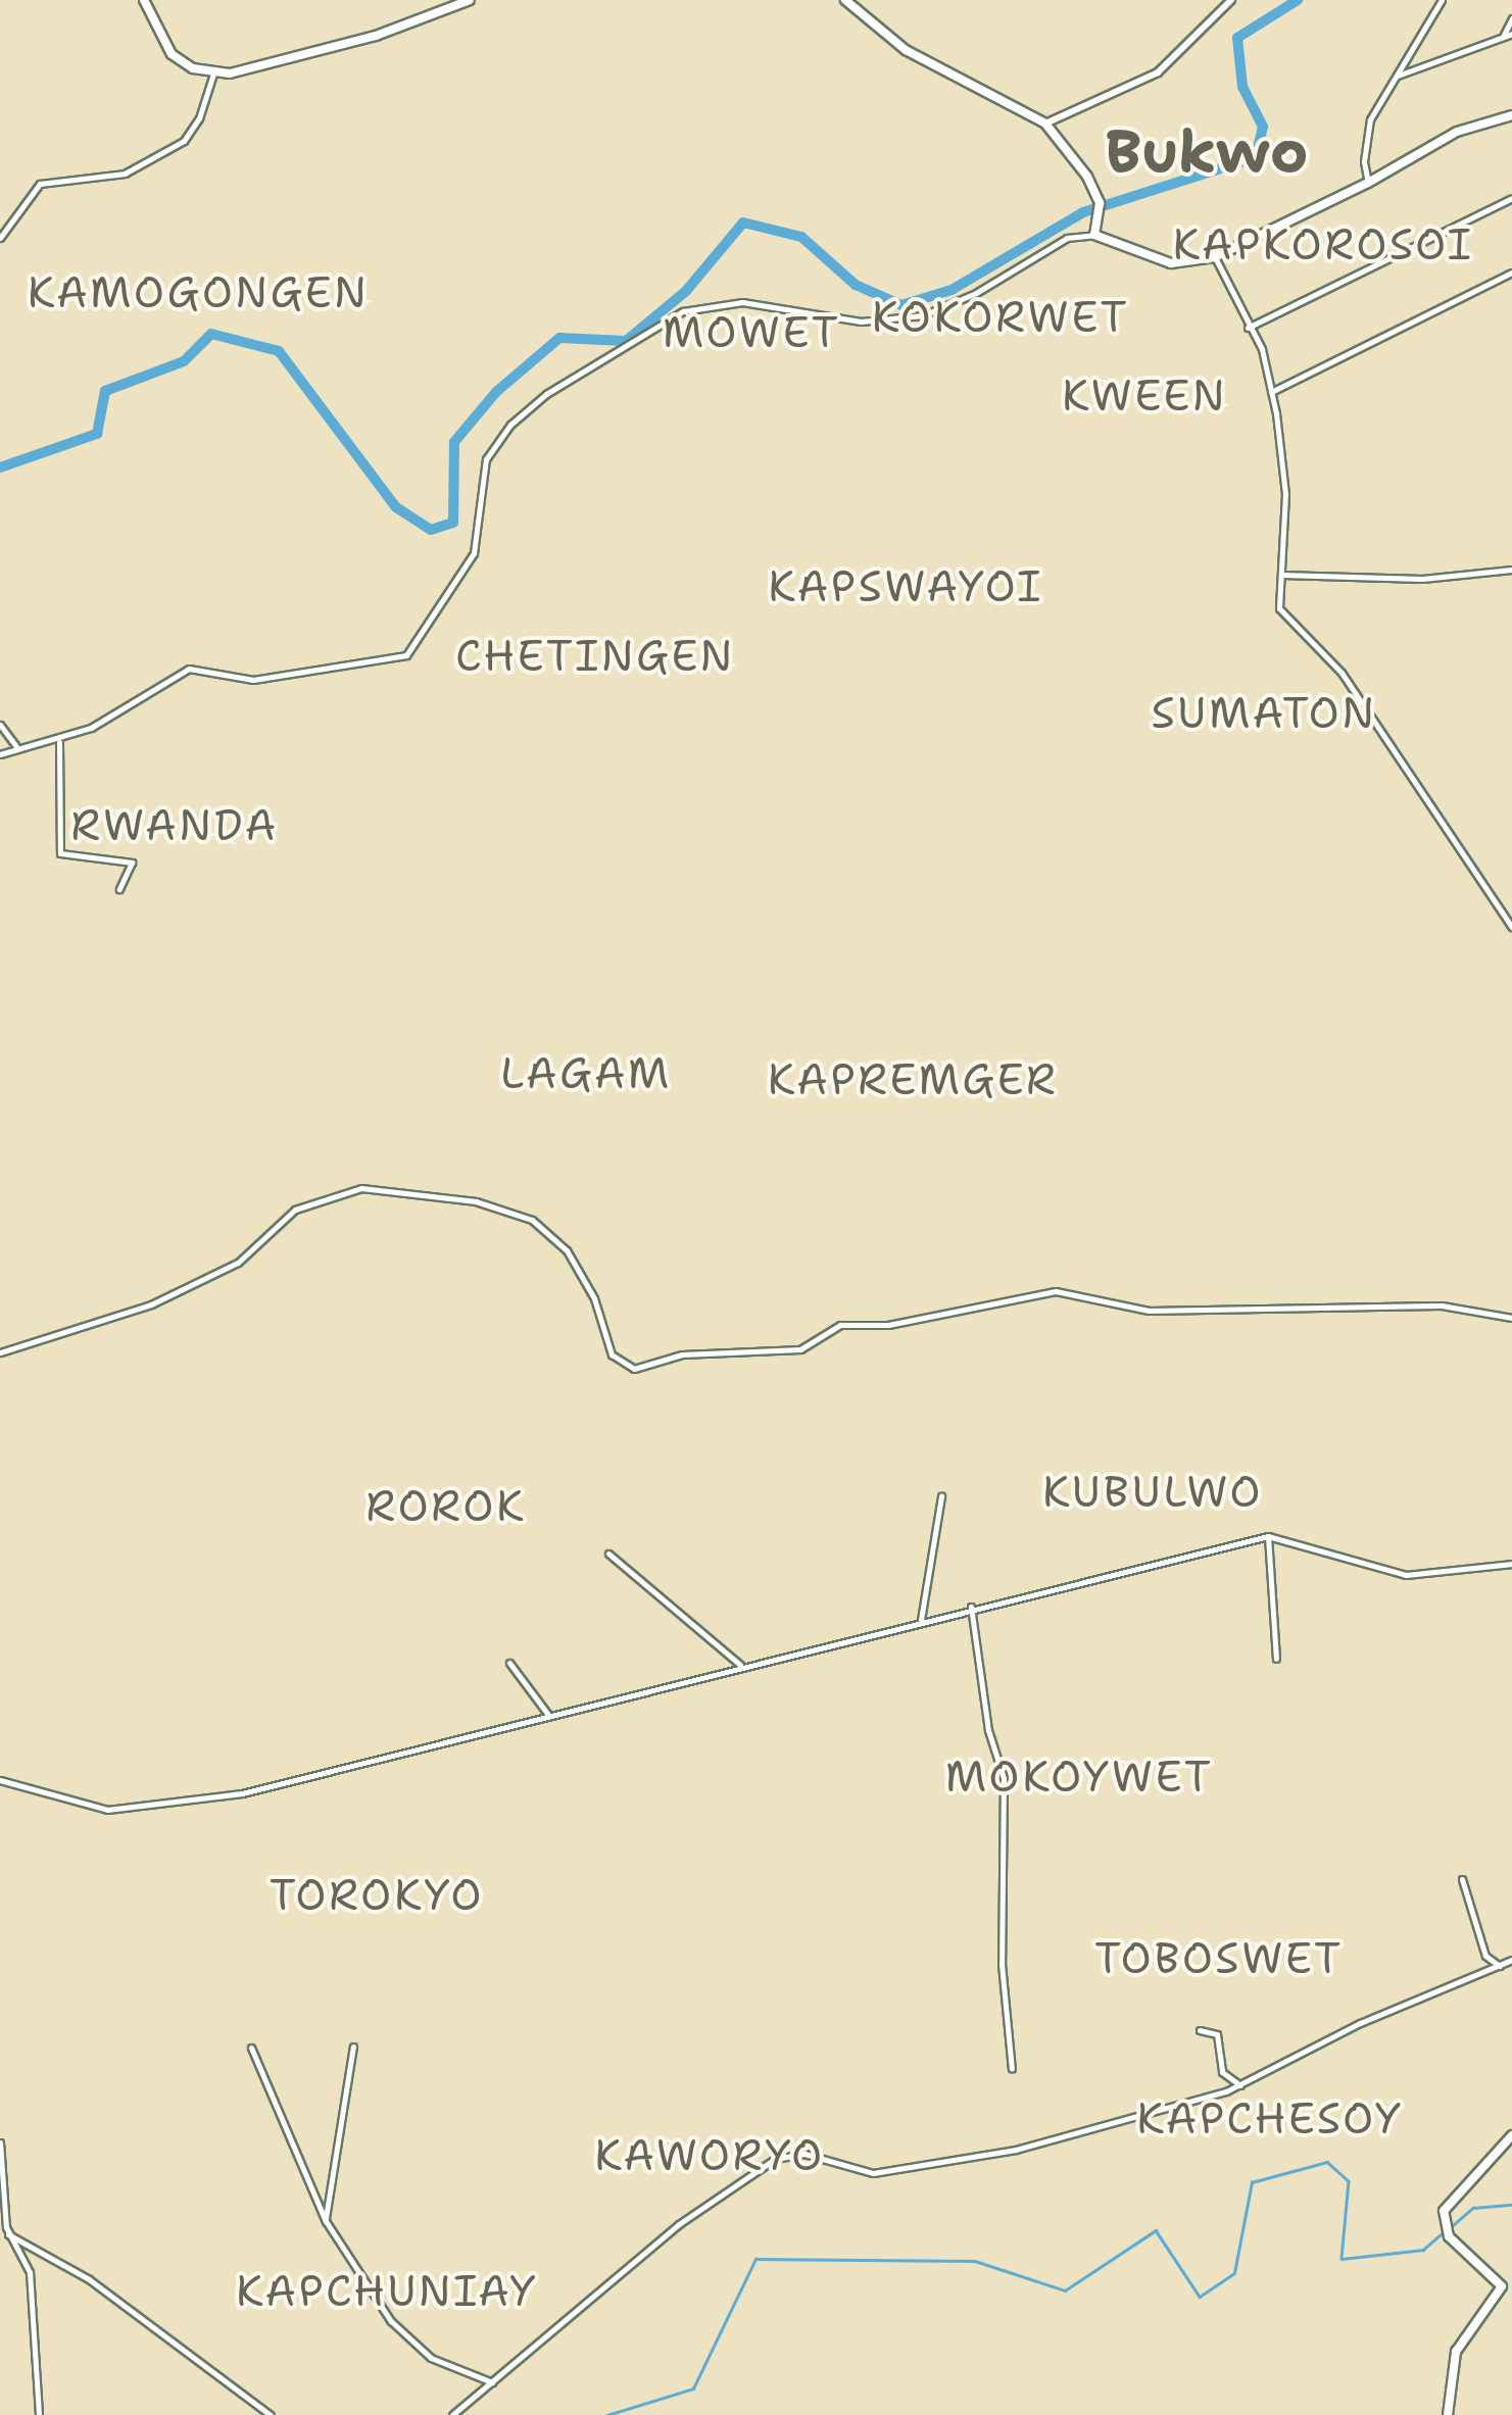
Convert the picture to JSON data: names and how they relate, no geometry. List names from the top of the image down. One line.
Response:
{"districts":["Bukwo","KAPKOROSOI","KAMOGONGEN","KOKORWET","MOWET","KWEEN","KAPSWAYOI","CHETINGEN","SUMATON","RWANDA","LAGAM","KAPREMGER","KUBULWO","ROROK","MOKOYWET","TOROKYO","TOBOSWET","KAPCHESOY","KAWORYO","KAPCHUNIAY"]}
